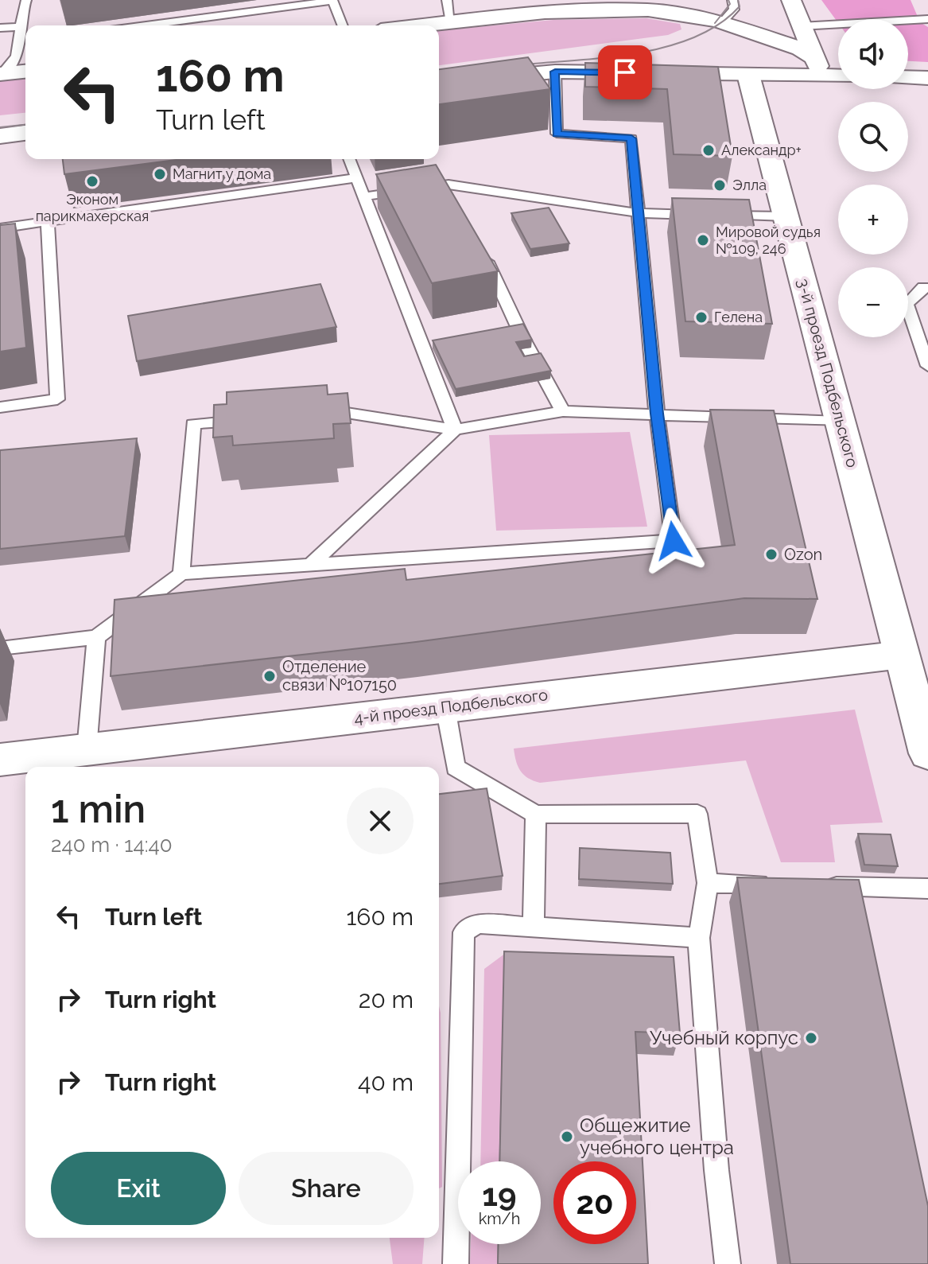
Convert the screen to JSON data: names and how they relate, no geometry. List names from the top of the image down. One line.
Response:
{"streets":{"street":["3-й проезд Подбельского","4-й проезд Подбельского"]},"crossings":[["3-й проезд Подбельского","4-й проезд Подбельского"]],"places":["Александр+","Магнит у дома","Эконом парикмахерская","Элла","Мировой судья №109, 246","Гелена","Ozon","Отделение связи №107150","Учебный корпус","Общежитие учебного центра"],"page":{"map_buttons":["+","−"],"turn":["160 m","Turn left"],"heading":["1 min","240 m · 14:40"],"list":[{"name":"Turn left","value":"160 m"},{"name":"Turn right","value":"20 m"},{"name":"Turn right","value":"40 m"}],"buttons":["Exit","Share"],"speed":"19 km/h","limit":"20"}}
